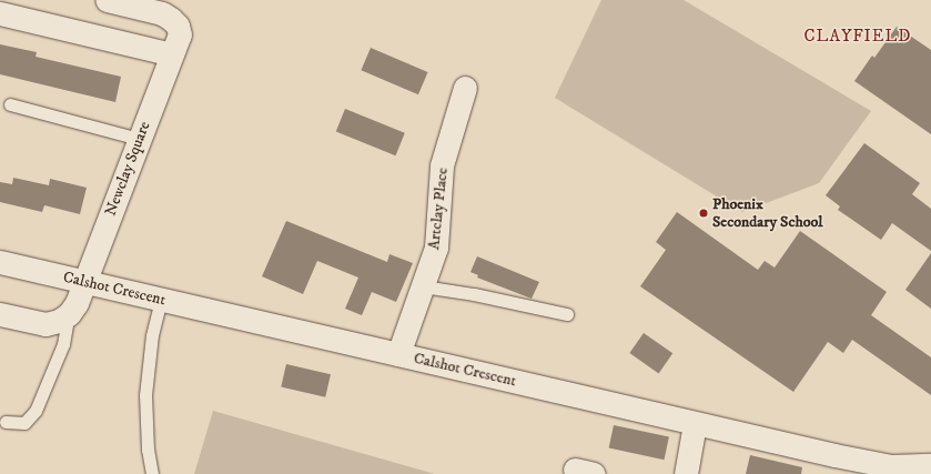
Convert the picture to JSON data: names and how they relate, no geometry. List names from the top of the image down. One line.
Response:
{"streets":{"street":["Newclay Square","Artclay Place","Calshot Crescent"]},"crossings":[["Newclay Square","Calshot Crescent"],["Artclay Place","Calshot Crescent"]],"districts":["CLAYFIELD"],"places":["Phoenix Secondary School"]}
